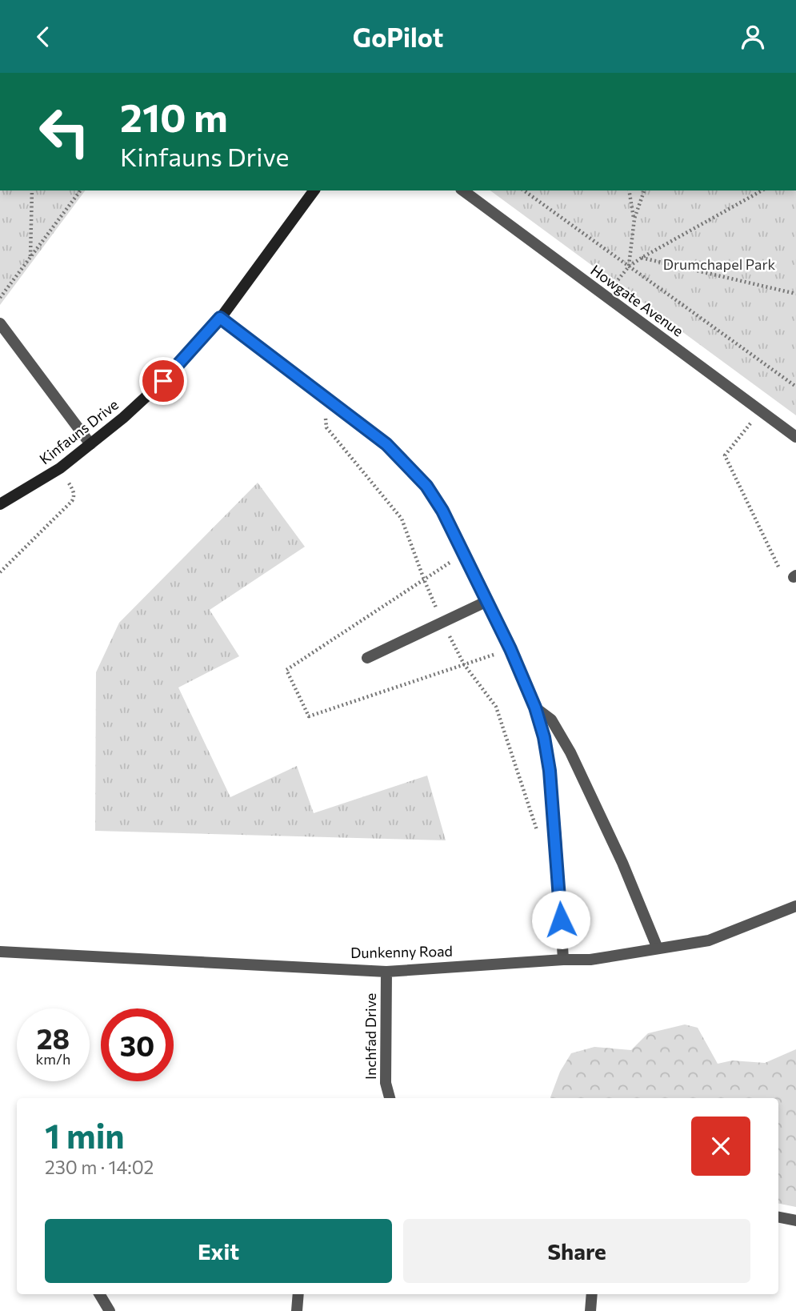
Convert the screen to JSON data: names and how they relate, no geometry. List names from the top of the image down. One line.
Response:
{"streets":{"street":["Howgate Avenue","Kinfauns Drive","Dunkenny Road","Inchfad Drive"]},"crossings":[["Dunkenny Road","Inchfad Drive"]],"parks":["Drumchapel Park"],"page":{"header":"GoPilot","turn":["210 m","Kinfauns Drive"],"speed":"28 km/h","limit":"30","heading":["1 min","230 m · 14:02"],"buttons":["Exit","Share"]}}
